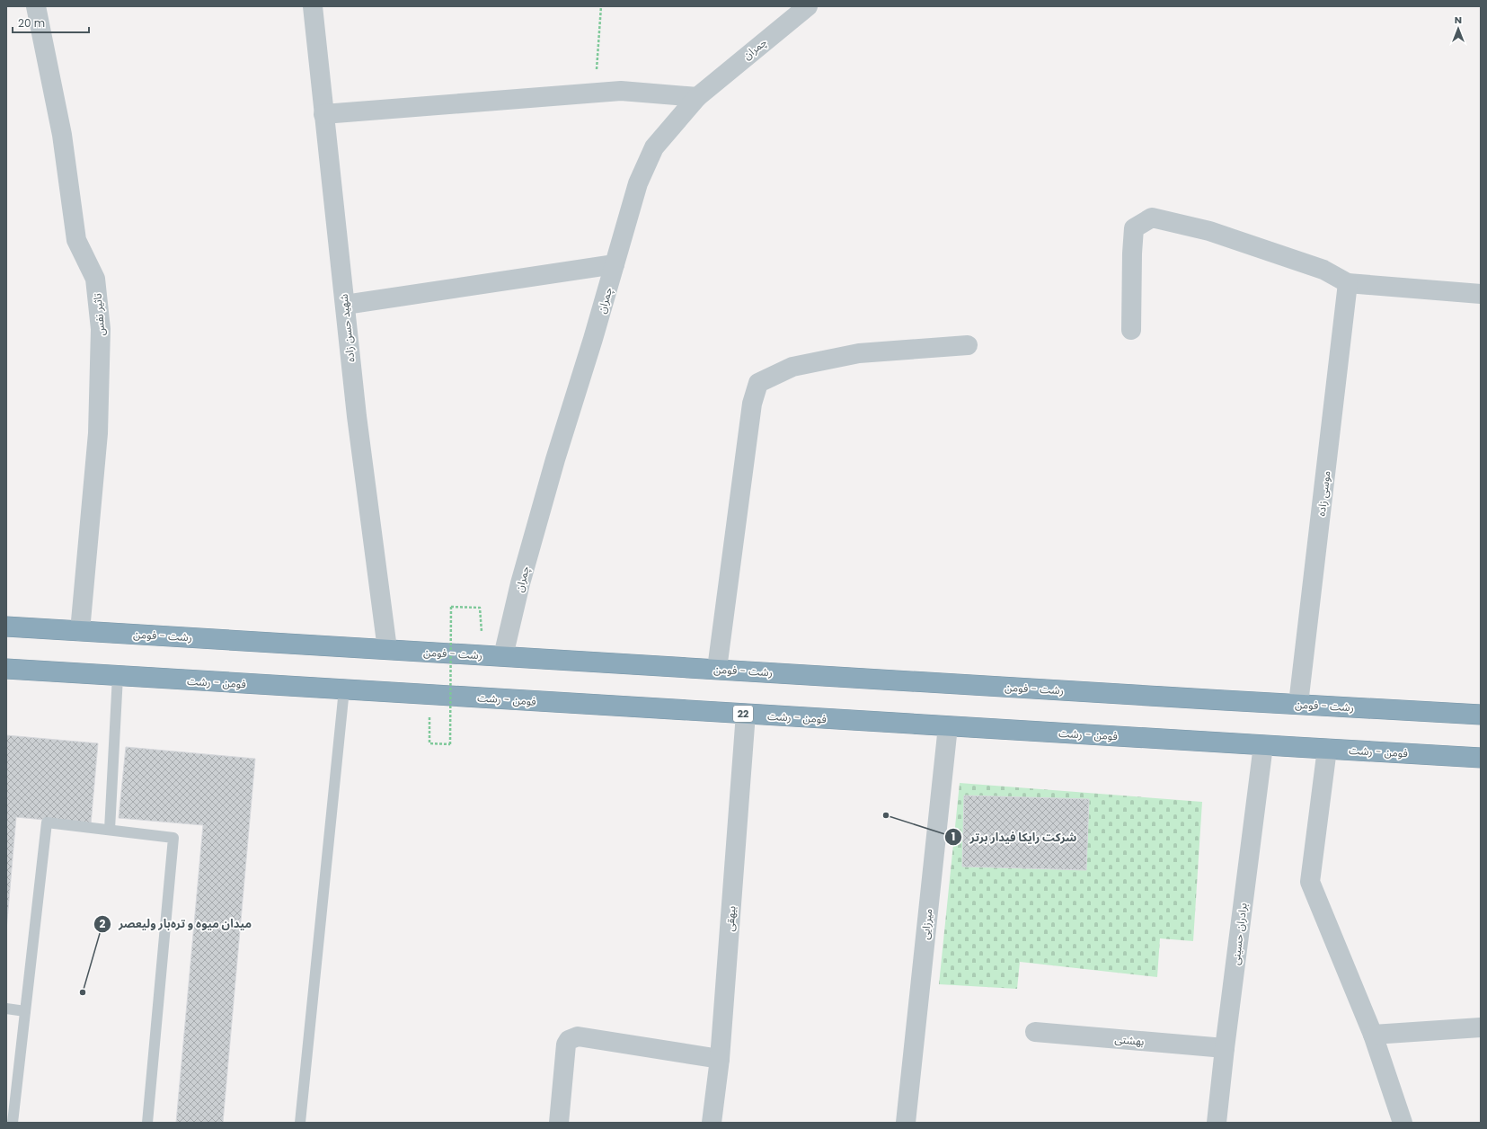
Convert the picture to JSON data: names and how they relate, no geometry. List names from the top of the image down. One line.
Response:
{"streets":{"highway":["رشت - فومن","فومن - رشت","22"],"street":["چمران","تاثیر نفس","شهید حسن زاده","موسی زاده","بیهقی","میرزایی","برادران حسینی","بهشتی"]},"crossings":[["چمران","رشت - فومن"],["تاثیر نفس","رشت - فومن"],["شهید حسن زاده","رشت - فومن"],["موسی زاده","رشت - فومن"],["فومن - رشت","بیهقی"],["فومن - رشت","میرزایی"],["فومن - رشت","برادران حسینی"],["برادران حسینی","بهشتی"]],"places":["شرکت رایکا فیدار برتر","میدان میوه و تره‌بار ولیعصر"],"scale_bar":"20 m","north":"top"}
